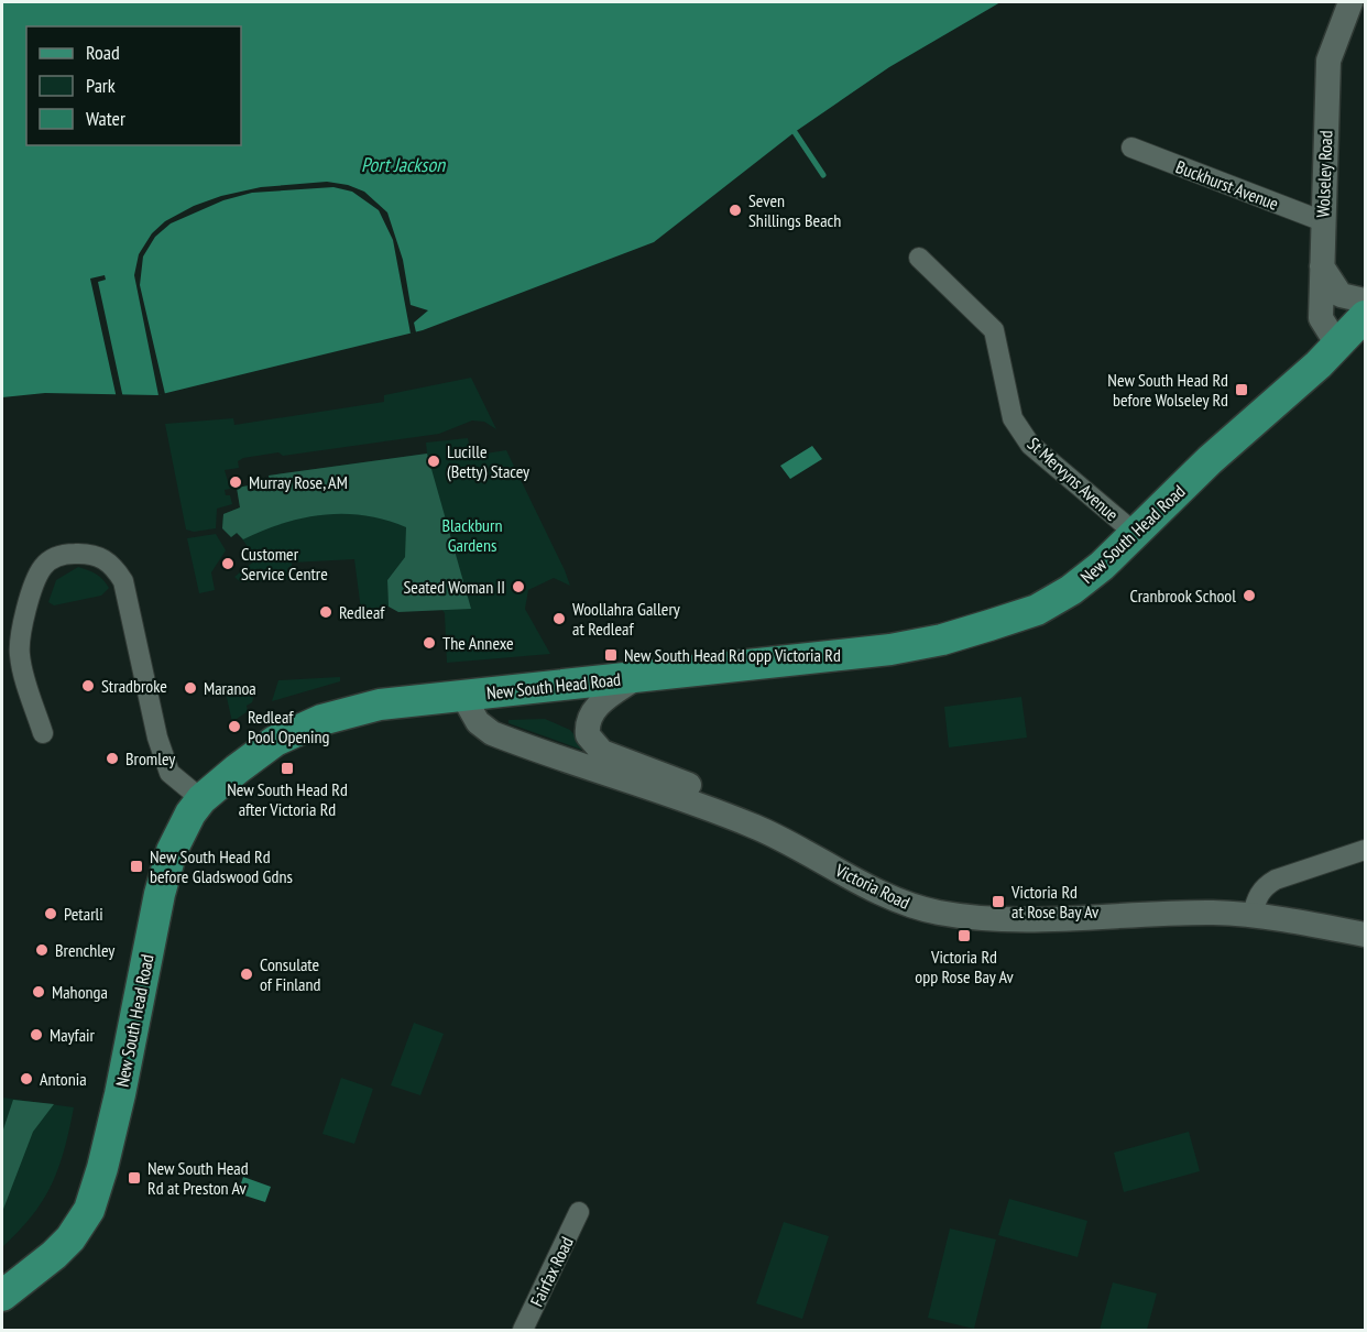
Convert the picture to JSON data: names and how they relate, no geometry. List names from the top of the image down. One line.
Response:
{"streets":{"main road":["New South Head Road"],"street":["Wolseley Road","Buckhurst Avenue","St Mervyns Avenue","Victoria Road","Fairfax Road"]},"crossings":[["Wolseley Road","Buckhurst Avenue"],["Wolseley Road","New South Head Road"],["St Mervyns Avenue","New South Head Road"],["New South Head Road","Victoria Road"]],"water":["Port Jackson"],"parks":["Blackburn Gardens"],"places":{"other":["Seven Shillings Beach","Lucille (Betty) Stacey","Murray Rose, AM","Customer Service Centre","Seated Woman II","Cranbrook School","Redleaf","Woollahra Gallery at Redleaf","The Annexe","Stradbroke","Maranoa","Redleaf Pool Opening","Bromley","Petarli","Brenchley","Consulate of Finland","Mahonga","Mayfair","Antonia"],"transit":["New South Head Rd before Wolseley Rd","New South Head Rd opp Victoria Rd","New South Head Rd after Victoria Rd","New South Head Rd before Gladswood Gdns","Victoria Rd at Rose Bay Av","Victoria Rd opp Rose Bay Av","New South Head Rd at Preston Av"]},"legend":["Road","Park","Water"]}
